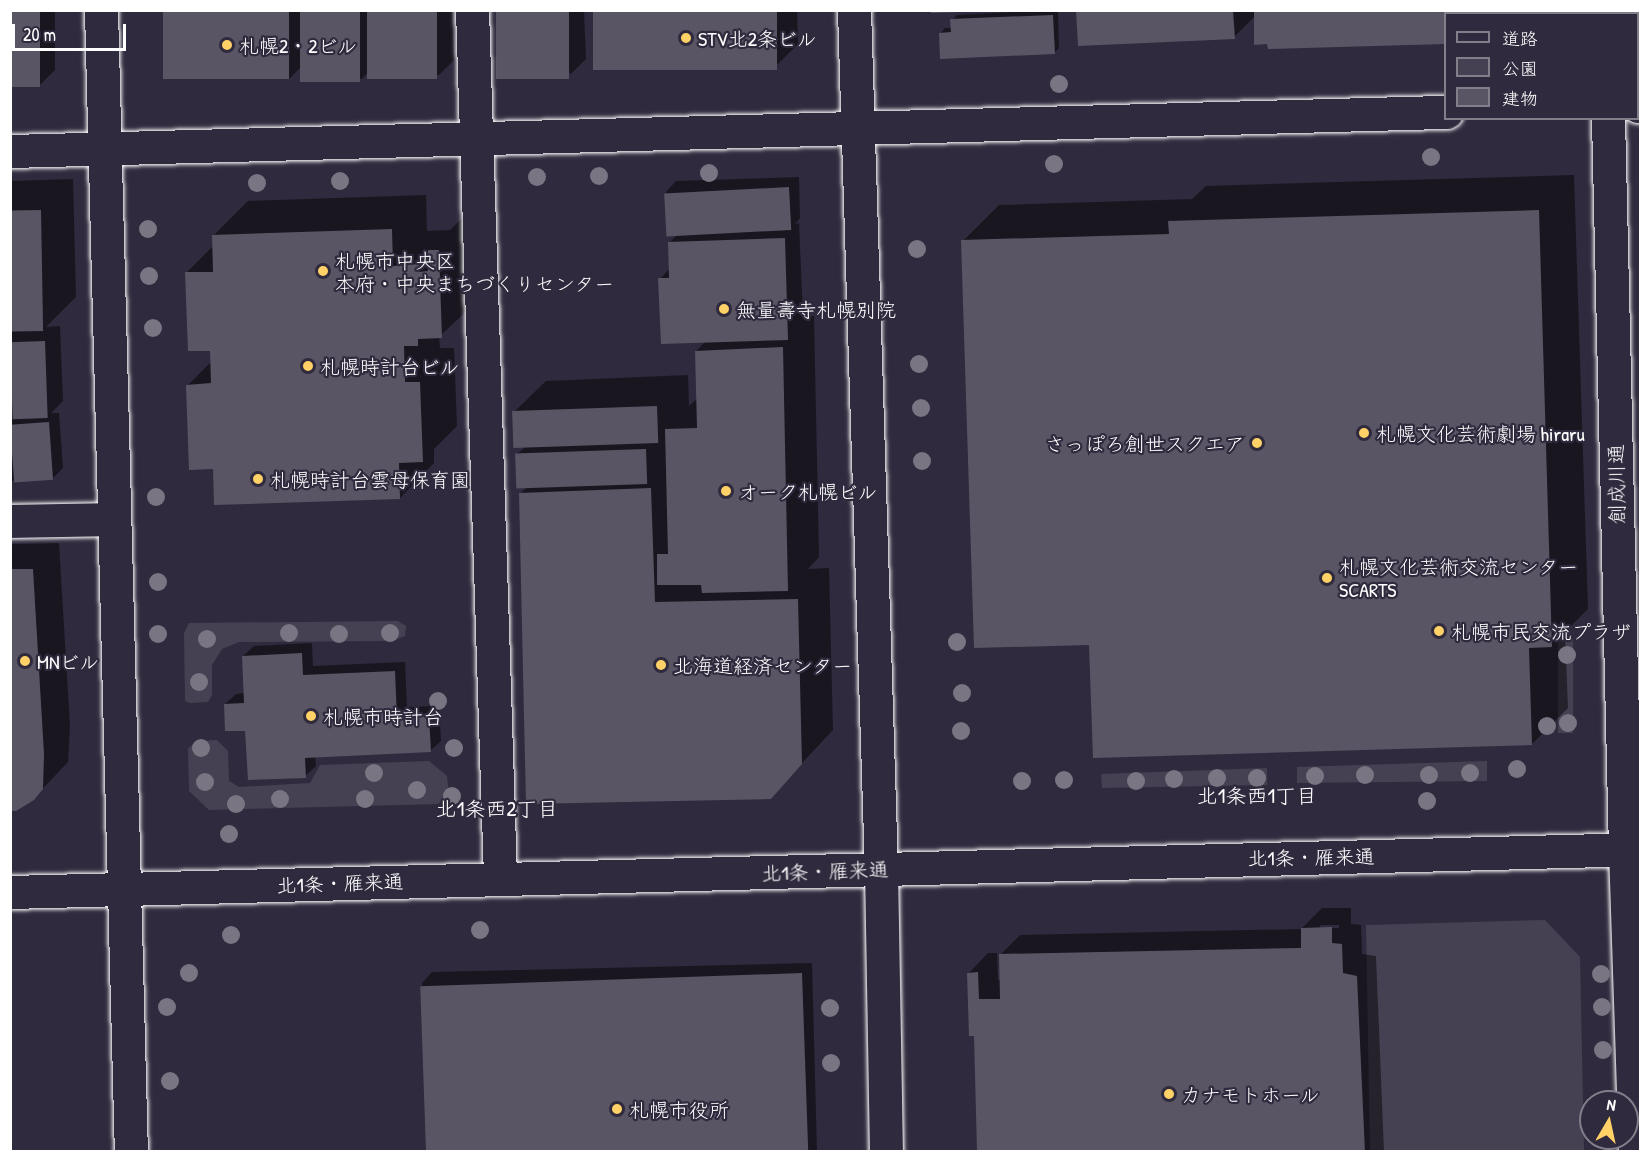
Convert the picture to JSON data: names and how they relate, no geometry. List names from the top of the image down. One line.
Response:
{"streets":{"main road":["創成川通","北1条・雁来通"]},"crossings":[["創成川通","北1条・雁来通"]],"districts":["北1条西1丁目","北1条西2丁目"],"places":["STV北2条ビル","札幌2・2ビル","札幌市中央区 本府・中央まちづくりセンター","無量壽寺札幌別院","札幌時計台ビル","札幌文化芸術劇場 hiraru","さっぽろ創世スクエア","札幌時計台雲母保育園","オーク札幌ビル","札幌文化芸術交流センター SCARTS","札幌市民交流プラザ","MNビル","北海道経済センター","札幌市時計台","カナモトホール","札幌市役所"],"legend":["道路","公園","建物"],"scale_bar":"20 m","north":"top"}
